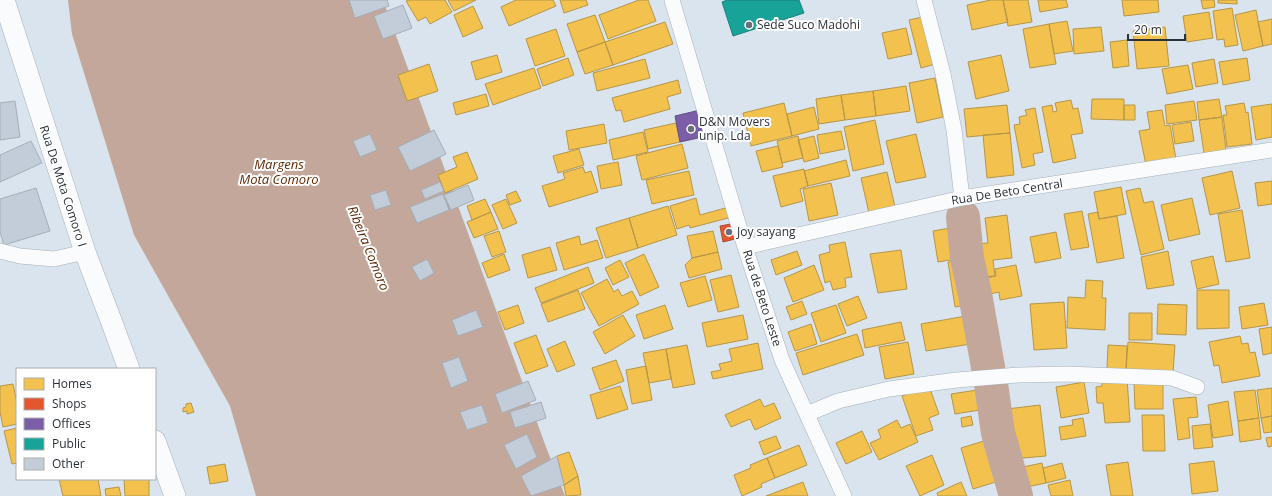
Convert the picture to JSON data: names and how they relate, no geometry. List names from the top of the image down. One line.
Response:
{"streets":{"street":["Rua De Mota Comoro I","Rua De Beto Central","Rua de Beto Leste"]},"crossings":[["Rua De Beto Central","Rua de Beto Leste"]],"water":["Margens Mota Comoro","Ribeira Comoro"],"places":["Sede Suco Madohi","D&N Movers unip. Lda","Joy sayang"],"legend":["Homes","Shops","Offices","Public","Other"],"scale_bar":"20 m"}
